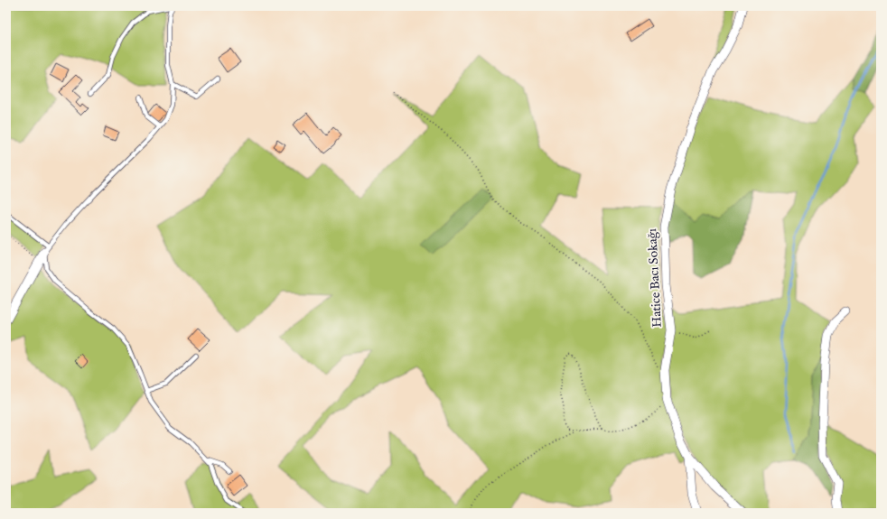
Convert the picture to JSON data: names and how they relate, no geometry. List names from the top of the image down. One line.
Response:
{"streets":{"street":["Hatice Bacı Sokağı"]}}
